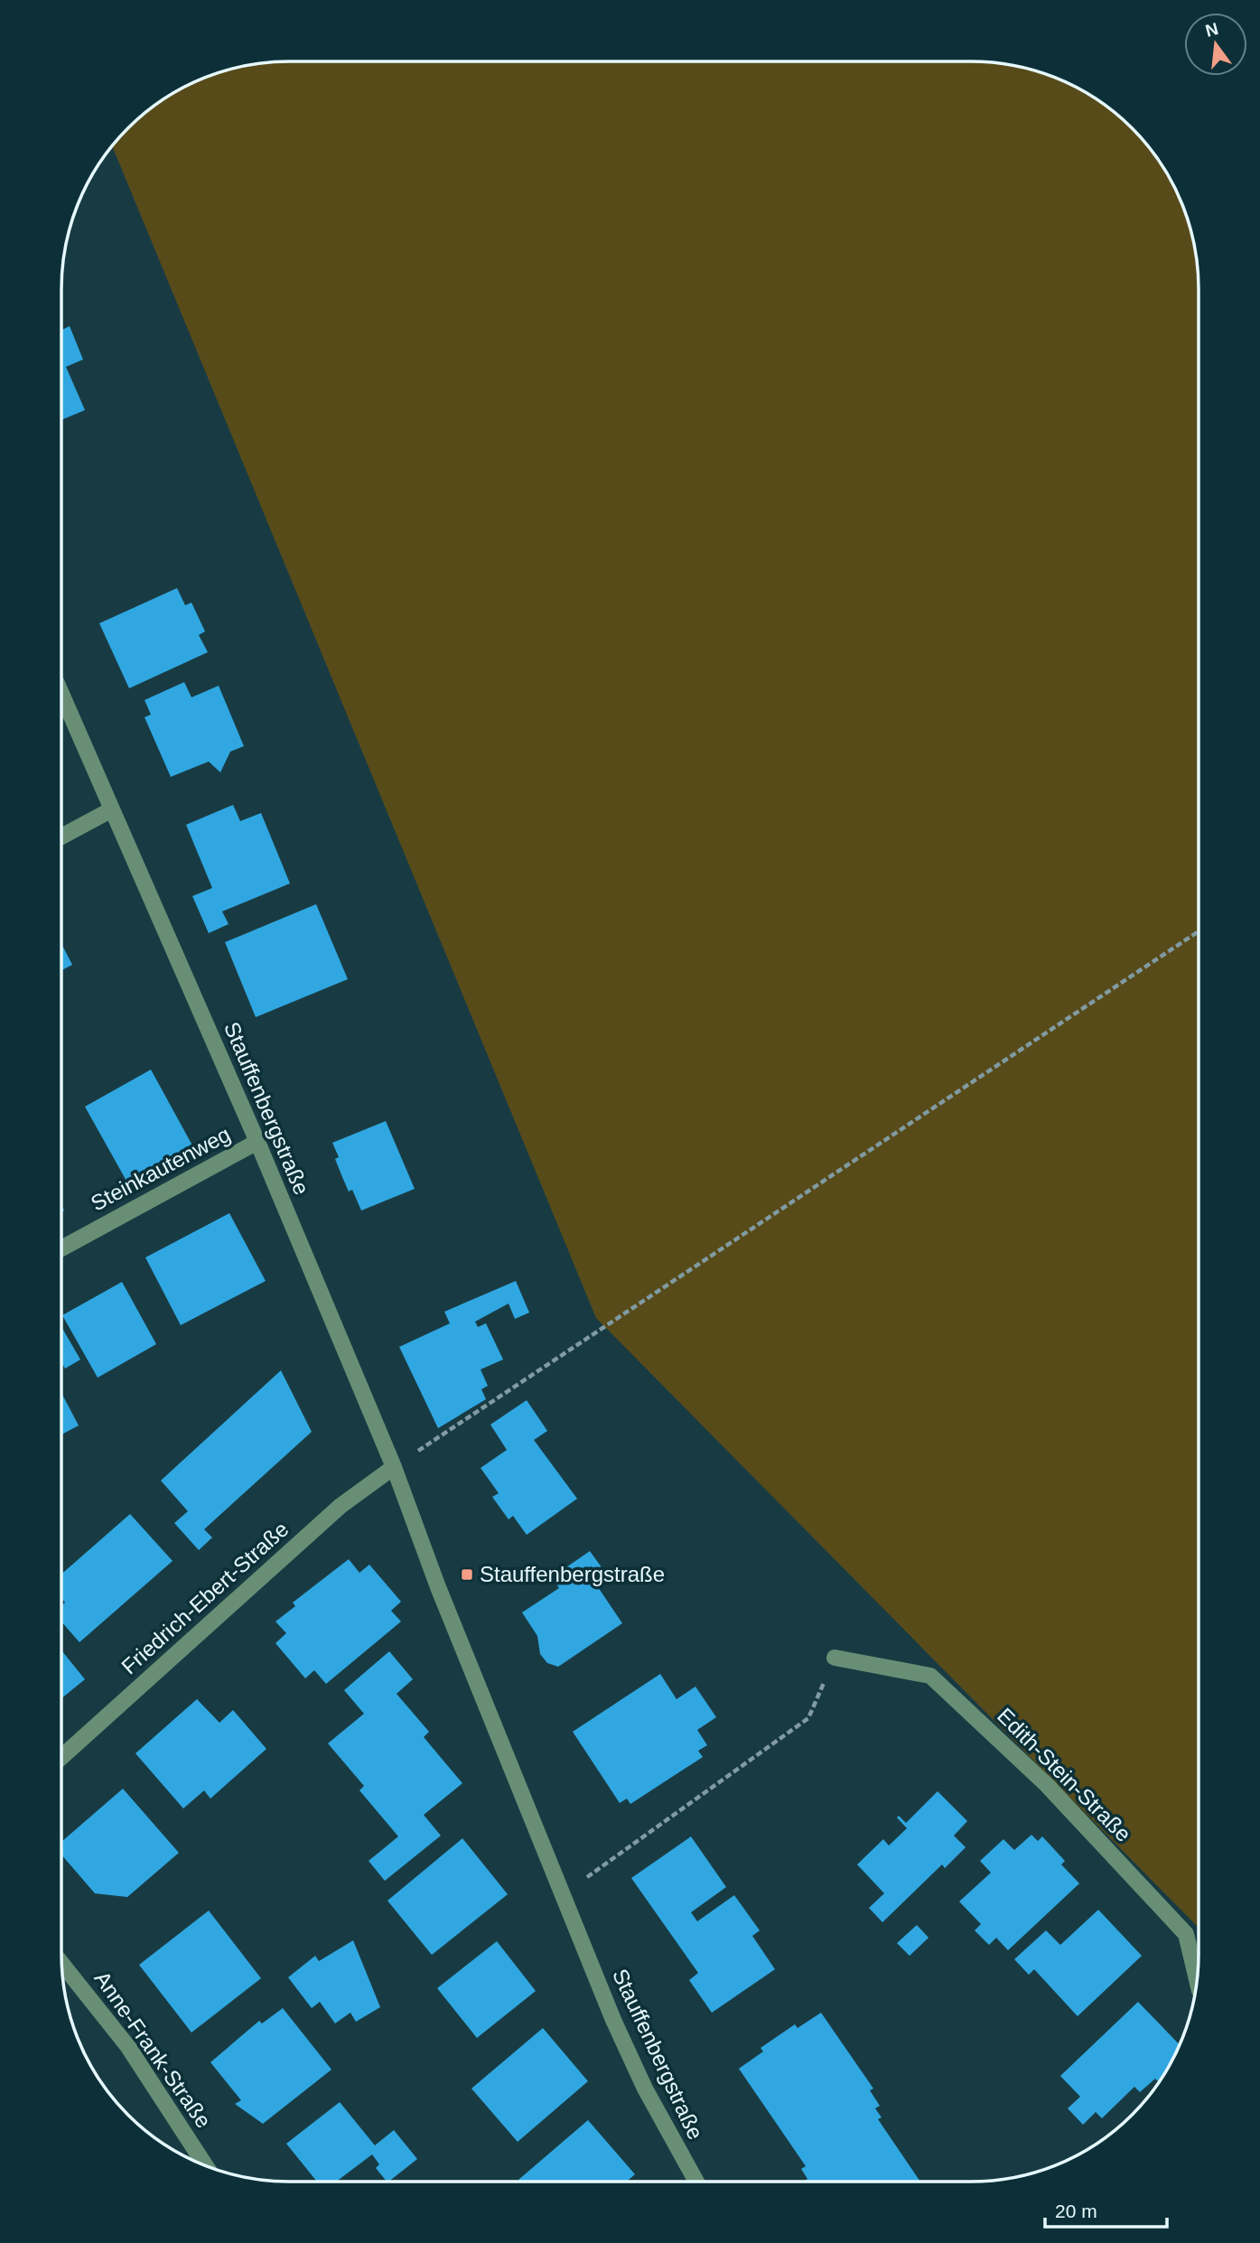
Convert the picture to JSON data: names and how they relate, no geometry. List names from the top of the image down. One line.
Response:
{"streets":{"street":["Stauffenbergstraße","Steinkautenweg","Friedrich-Ebert-Straße","Edith-Stein-Straße","Anne-Frank-Straße"]},"crossings":[["Stauffenbergstraße","Steinkautenweg"],["Stauffenbergstraße","Friedrich-Ebert-Straße"]],"places":{"transit":["Stauffenbergstraße"]},"scale_bar":"20 m","north":"top"}
